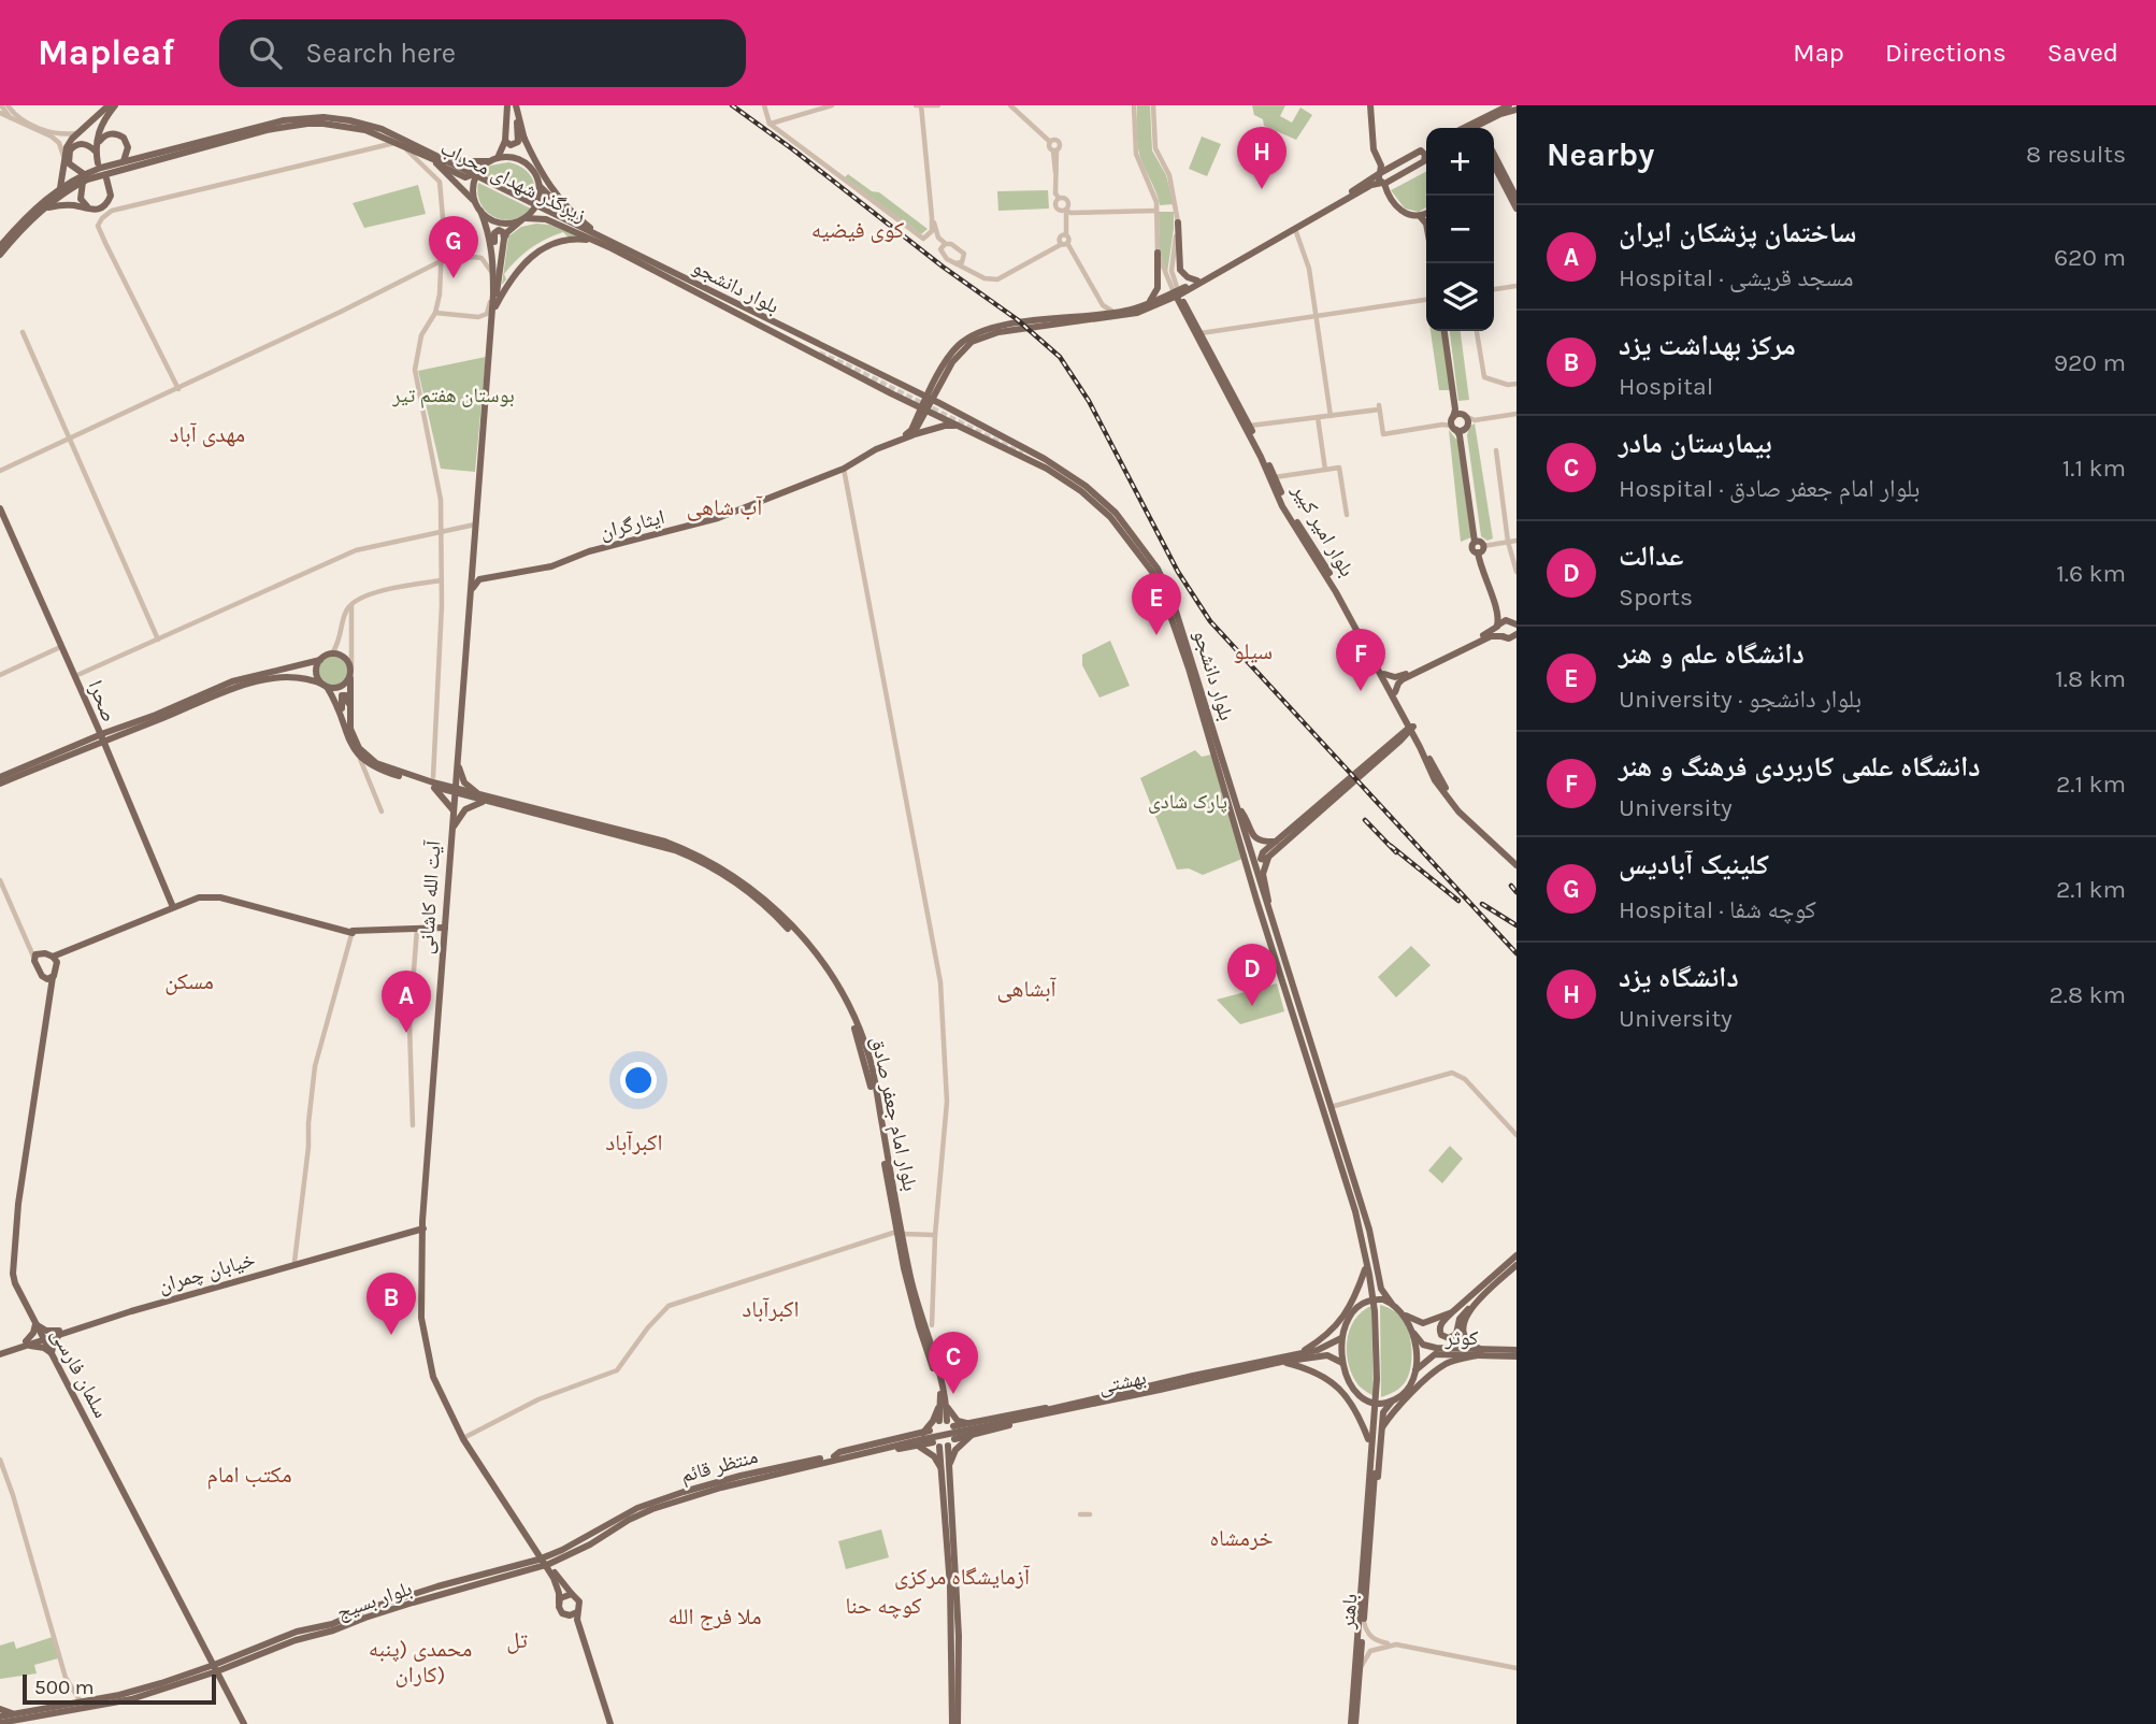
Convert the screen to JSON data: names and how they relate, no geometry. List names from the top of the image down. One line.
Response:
{"streets":{"main road":["زیرگذر شهدای محراب","بلوار دانشجو","ایثارگران","بلوار امیر کبیر","صحرا","آیت الله کاشانی","بلوار امام جعفر صادق","خیابان چمران","کوثر","سلمان فارسی","بهشتی","منتظر قائم","بلوار بسیج","باهنر"]},"crossings":[["زیرگذر شهدای محراب","بلوار دانشجو"],["بلوار دانشجو","ایثارگران"],["ایثارگران","آیت الله کاشانی"],["آیت الله کاشانی","بلوار امام جعفر صادق"],["آیت الله کاشانی","خیابان چمران"],["آیت الله کاشانی","منتظر قائم"],["آیت الله کاشانی","بلوار بسیج"],["خیابان چمران","سلمان فارسی"],["کوثر","بهشتی"],["سلمان فارسی","بلوار بسیج"],["منتظر قائم","بلوار بسیج"]],"districts":["کوی فیضیه","مهدی آباد","آب شاهی","سیلو","مسکن","آبشاهی","اکبرآباد","اکبرآباد","مکتب امام","خرمشاه","آزمایشگاه مرکزی","کوچه حنا","ملا فرج الله","تل","محمدی (پنبه کاران)"],"parks":["بوستان هفتم تیر","پارک شادی"],"scale_bar":"500 m","page":{"header":"Mapleaf","search":"Search here","nav":["Map","Directions","Saved"],"heading":["Nearby","8 results"],"pins":["H","G","E","F","D","A","B","C"],"map_buttons":["+","−"],"list":[{"mark":"A","name":"ساختمان پزشکان ایران","note":"Hospital · مسجد قریشی","value":"620 m"},{"mark":"B","name":"مرکز بهداشت یزد","note":"Hospital","value":"920 m"},{"mark":"C","name":"بیمارستان مادر","note":"Hospital · بلوار امام جعفر صادق","value":"1.1 km"},{"mark":"D","name":"عدالت","note":"Sports","value":"1.6 km"},{"mark":"E","name":"دانشگاه علم و هنر","note":"University · بلوار دانشجو","value":"1.8 km"},{"mark":"F","name":"دانشگاه علمی کاربردی فرهنگ و هنر","note":"University","value":"2.1 km"},{"mark":"G","name":"کلینیک آبادیس","note":"Hospital · کوچه شفا","value":"2.1 km"},{"mark":"H","name":"دانشگاه یزد","note":"University","value":"2.8 km"}],"scale":"500 m"}}
